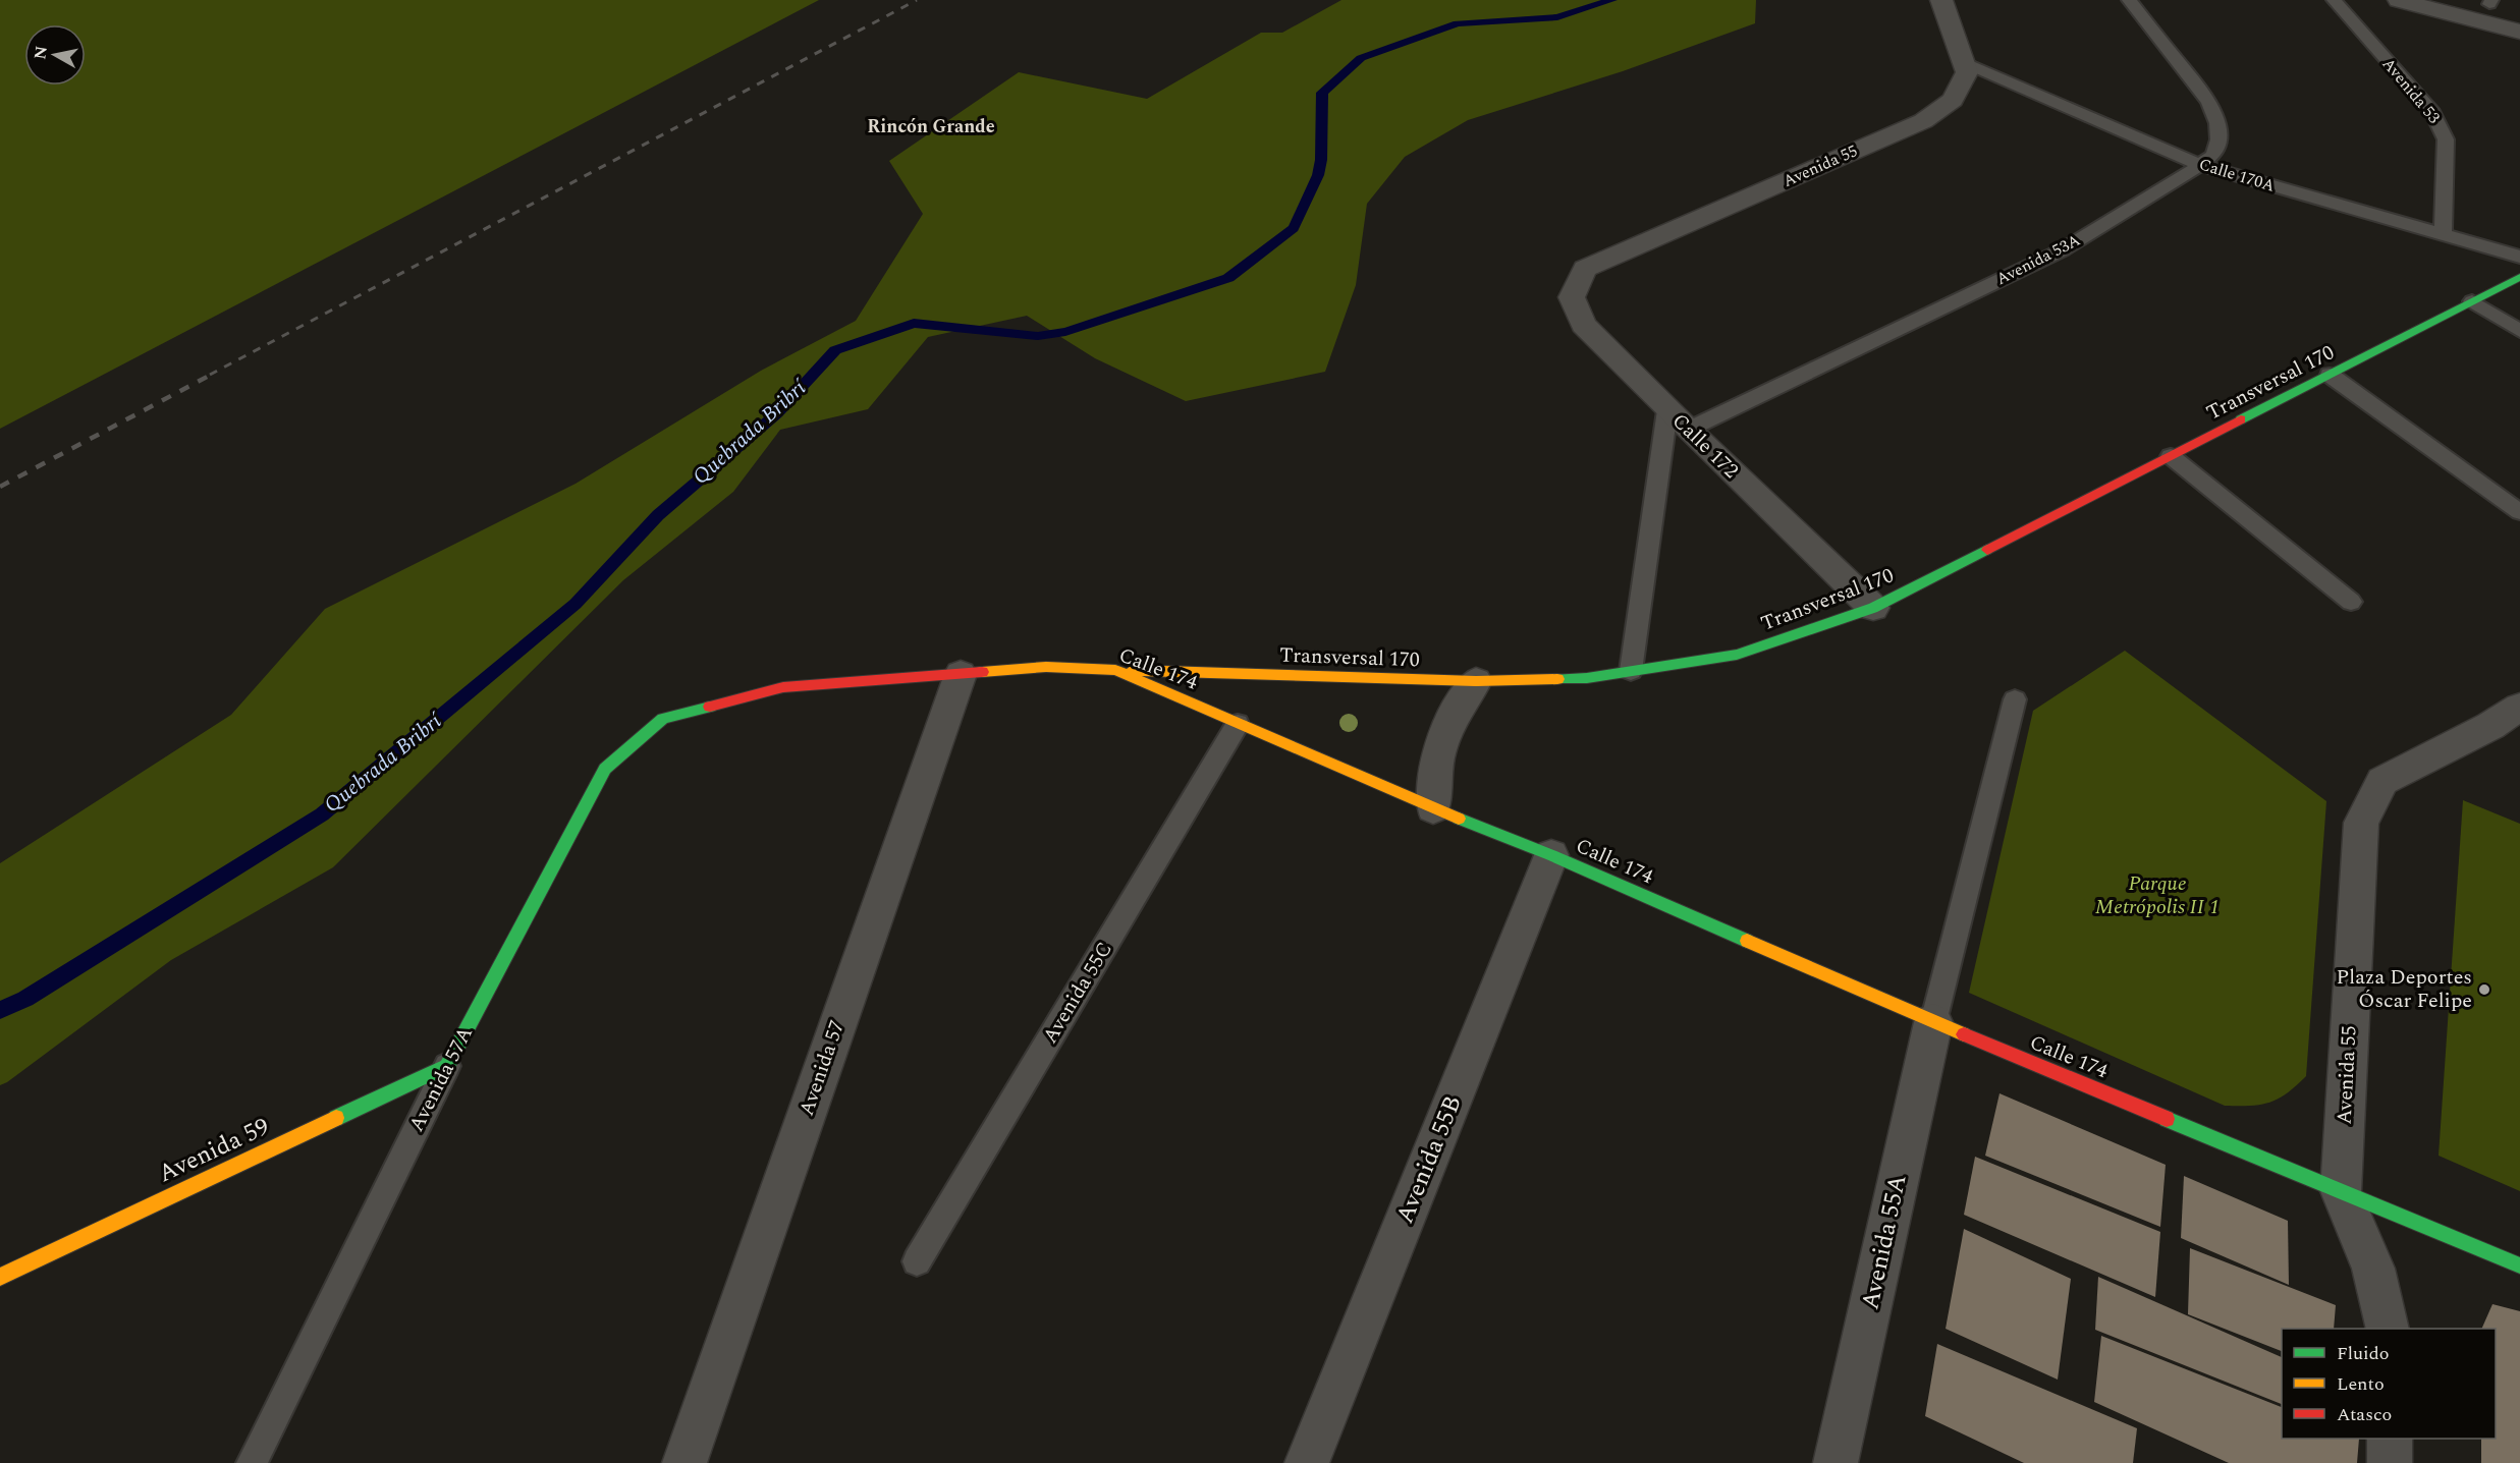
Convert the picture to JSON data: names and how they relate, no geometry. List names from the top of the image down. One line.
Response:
{"streets":{"street":["Avenida 55","Transversal 170","Calle 172","Calle 174","Avenida 57","Avenida 57A","Avenida 59","Avenida 55B","Avenida 55A"],"lane":["Avenida 53","Calle 170A","Avenida 53A","Avenida 55C"]},"crossings":[["Avenida 53","Calle 170A"],["Avenida 55","Calle 170A"],["Avenida 55","Calle 172"],["Avenida 55","Calle 174"],["Calle 170A","Avenida 53A"],["Avenida 53A","Calle 172"],["Transversal 170","Calle 172"],["Transversal 170","Calle 174"],["Calle 174","Avenida 55C"],["Calle 174","Avenida 57"],["Calle 174","Avenida 57A"],["Calle 174","Avenida 55B"],["Calle 174","Avenida 55A"],["Avenida 57A","Avenida 59"]],"districts":["Rincón Grande"],"water":["Quebrada Bribrí"],"parks":["Parque Metrópolis II 1"],"places":["Plaza Deportes Óscar Felipe"],"legend":["Fluido","Lento","Atasco"],"north":"left"}
